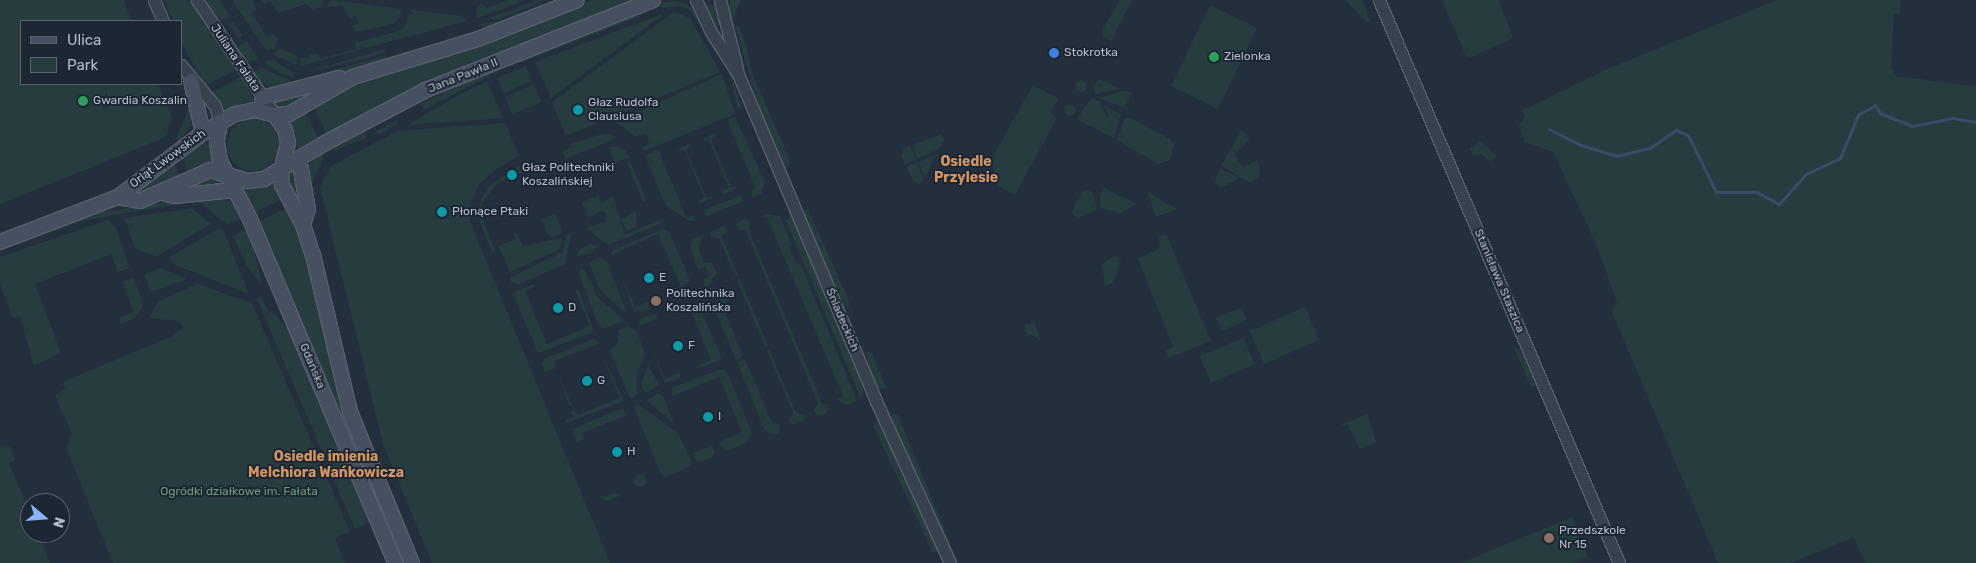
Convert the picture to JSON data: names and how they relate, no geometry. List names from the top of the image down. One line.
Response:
{"streets":{"main road":["Jana Pawła II","Orląt Lwowskich","Gdańska"],"street":["Juliana Fałata","Stanisława Staszica","Śniadeckich"]},"crossings":[["Juliana Fałata","Jana Pawła II"],["Juliana Fałata","Orląt Lwowskich"],["Juliana Fałata","Gdańska"],["Jana Pawła II","Orląt Lwowskich"],["Jana Pawła II","Gdańska"],["Orląt Lwowskich","Gdańska"]],"districts":["Osiedle Przylesie","Osiedle imienia Melchiora Wańkowicza"],"parks":["Ogródki działkowe im. Fałata"],"places":["Stokrotka","Zielonka","Gwardia Koszalin","Głaz Rudolfa Clausiusa","Głaz Politechniki Koszalińskiej","Płonące Ptaki","E","Politechnika Koszalińska","D","F","G","I","H","Przedszkole Nr 15"],"legend":["Ulica","Park"],"north":"right"}
